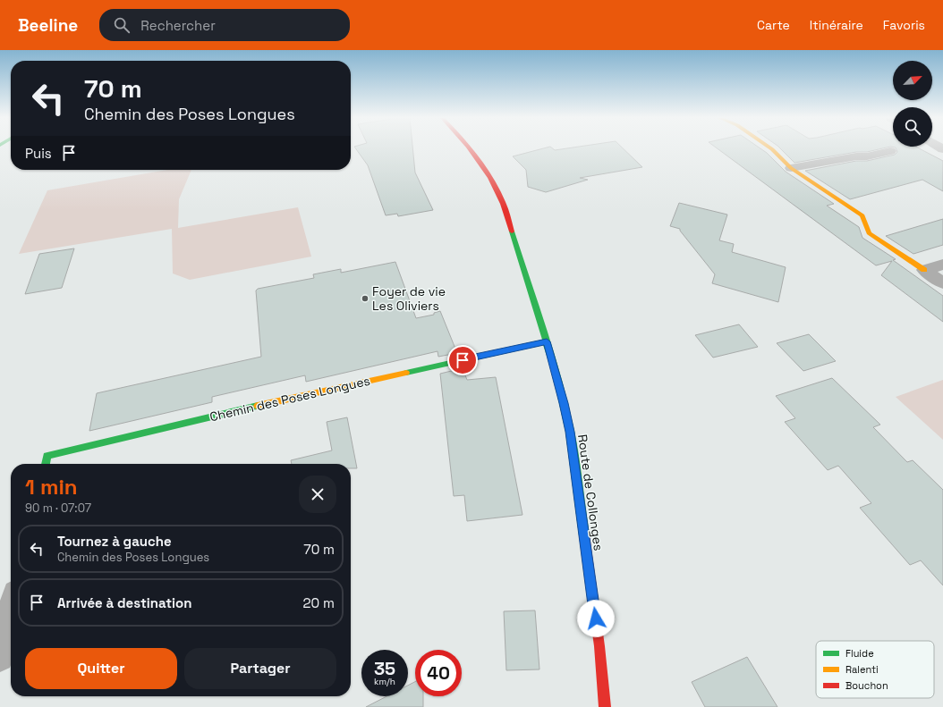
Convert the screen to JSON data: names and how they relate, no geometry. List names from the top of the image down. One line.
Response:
{"streets":{"street":["Chemin des Poses Longues","Route de Collonges"]},"crossings":[["Chemin des Poses Longues","Route de Collonges"]],"places":["Foyer de vie Les Oliviers"],"legend":["Fluide","Ralenti","Bouchon"],"north":"top right","page":{"header":"Beeline","search":"Rechercher","nav":["Carte","Itinéraire","Favoris"],"turn":["70 m","Chemin des Poses Longues"],"then":"Puis","heading":["1 min","90 m · 07:07"],"list":[{"name":"Tournez à gauche","note":"Chemin des Poses Longues","value":"70 m"},{"name":"Arrivée à destination","value":"20 m"}],"buttons":["Quitter","Partager"],"speed":"35 km/h","limit":"40"}}
